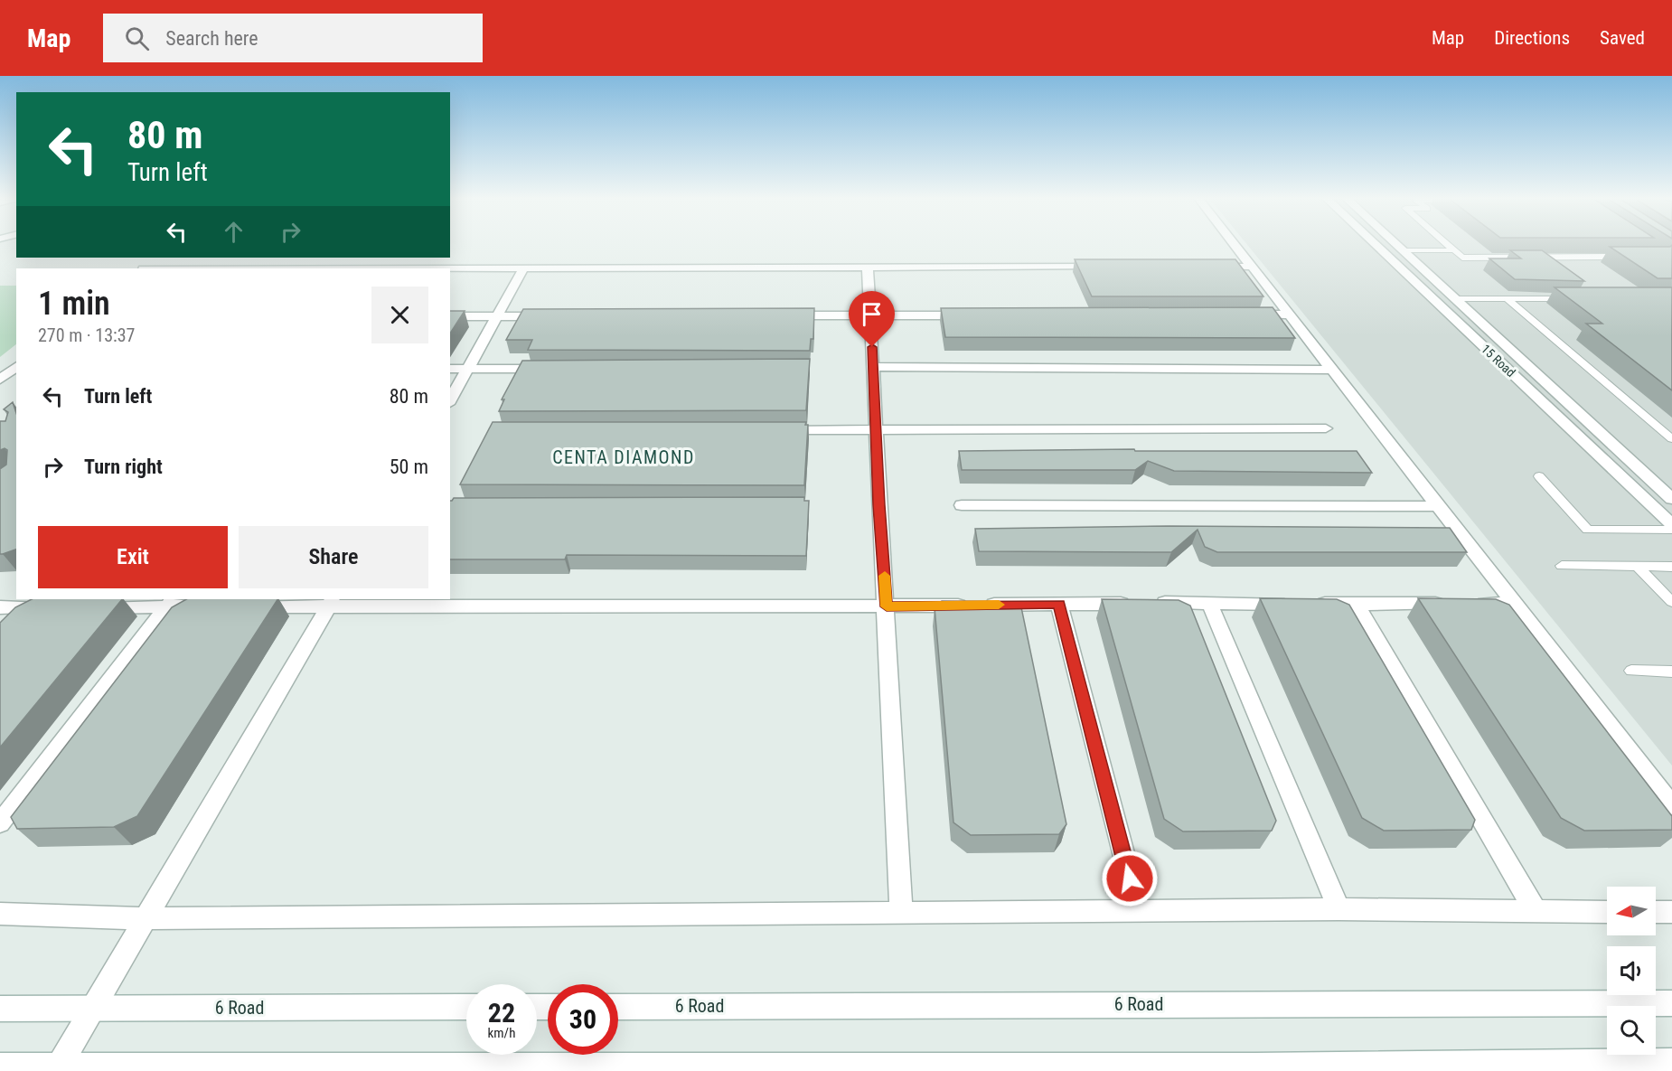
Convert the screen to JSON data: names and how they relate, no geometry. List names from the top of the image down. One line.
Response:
{"streets":{"street":["15 Road","6 Road"]},"districts":["CENTA DIAMOND"],"north":"left","page":{"header":"Map","search":"Search here","nav":["Map","Directions","Saved"],"turn":["80 m","Turn left"],"heading":["1 min","270 m · 13:37"],"list":[{"name":"Turn left","value":"80 m"},{"name":"Turn right","value":"50 m"}],"buttons":["Exit","Share"],"speed":"22 km/h","limit":"30"}}
